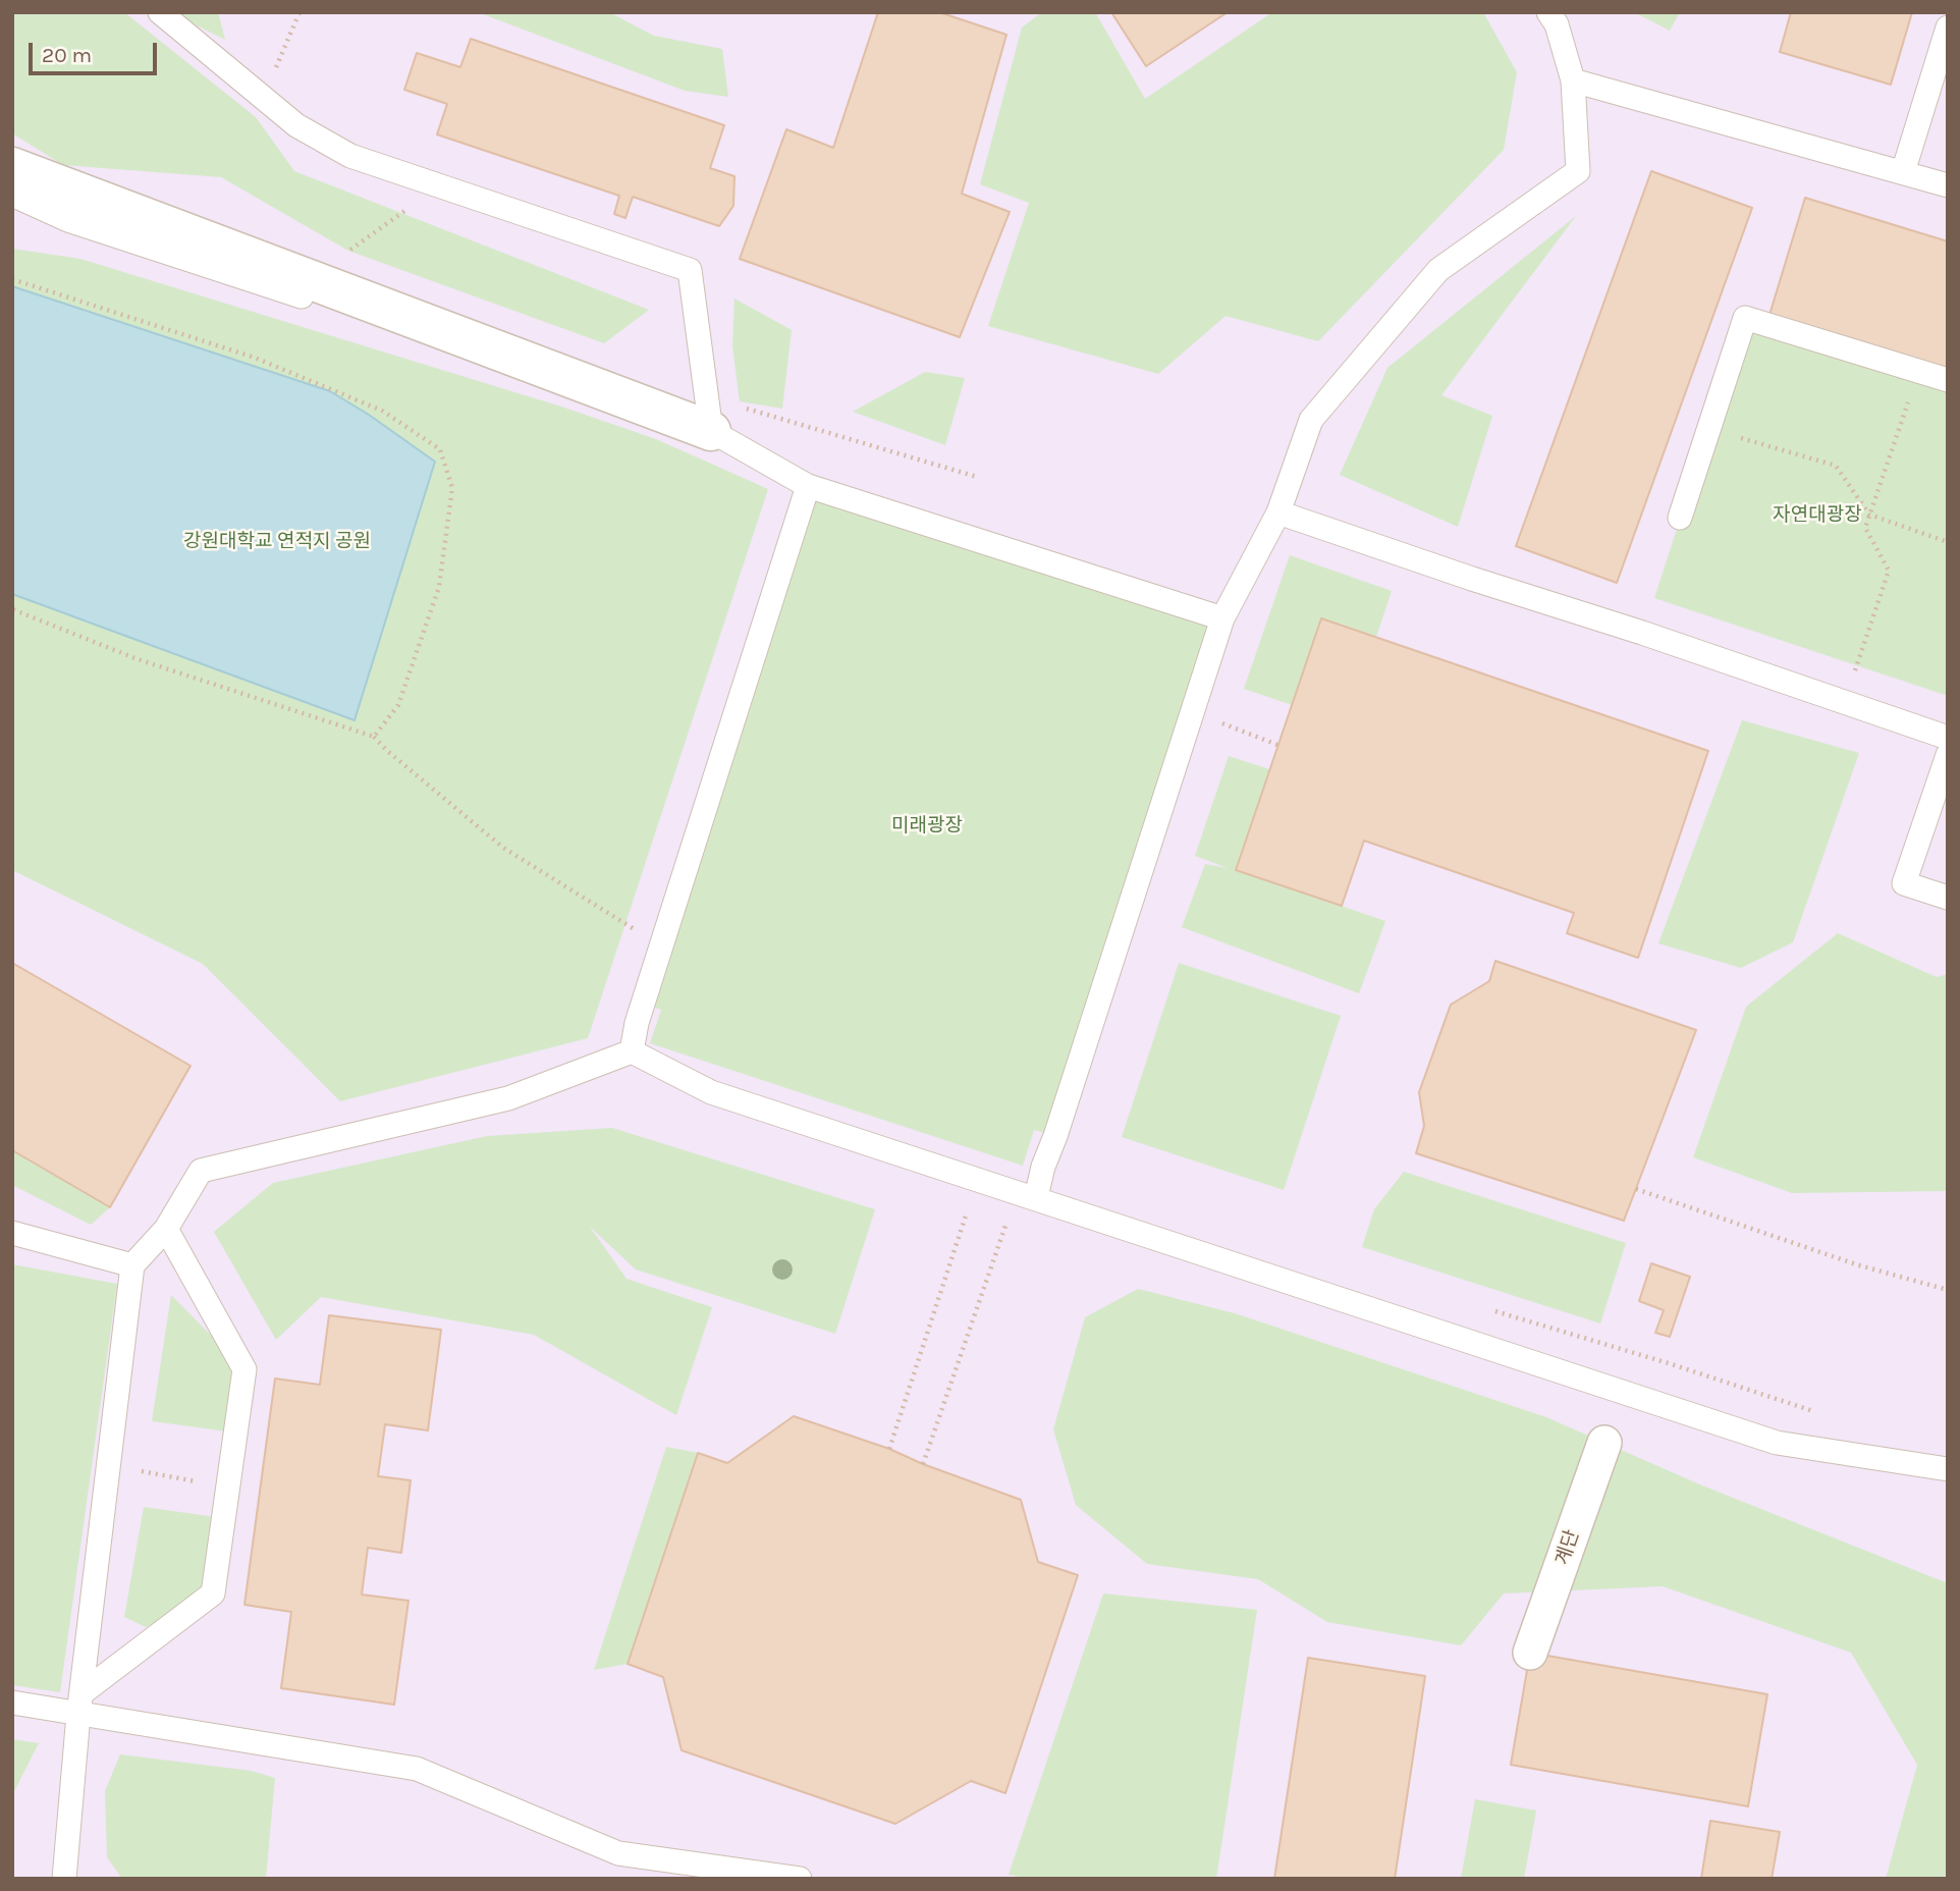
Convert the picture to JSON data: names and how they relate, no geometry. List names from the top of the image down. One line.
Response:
{"streets":{"street":["계단"]},"parks":["자연대광장","강원대학교 연적지 공원","미래광장"],"scale_bar":"20 m"}
